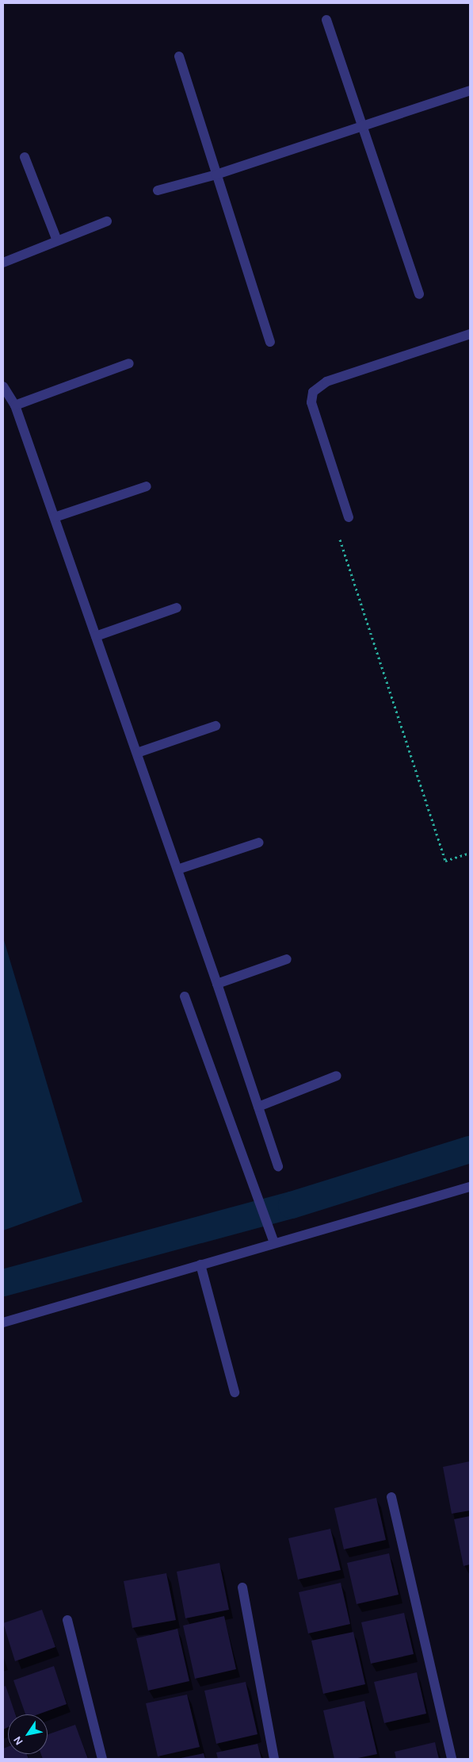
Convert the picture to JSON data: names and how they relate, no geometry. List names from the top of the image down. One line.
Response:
{"north":"bottom left"}
